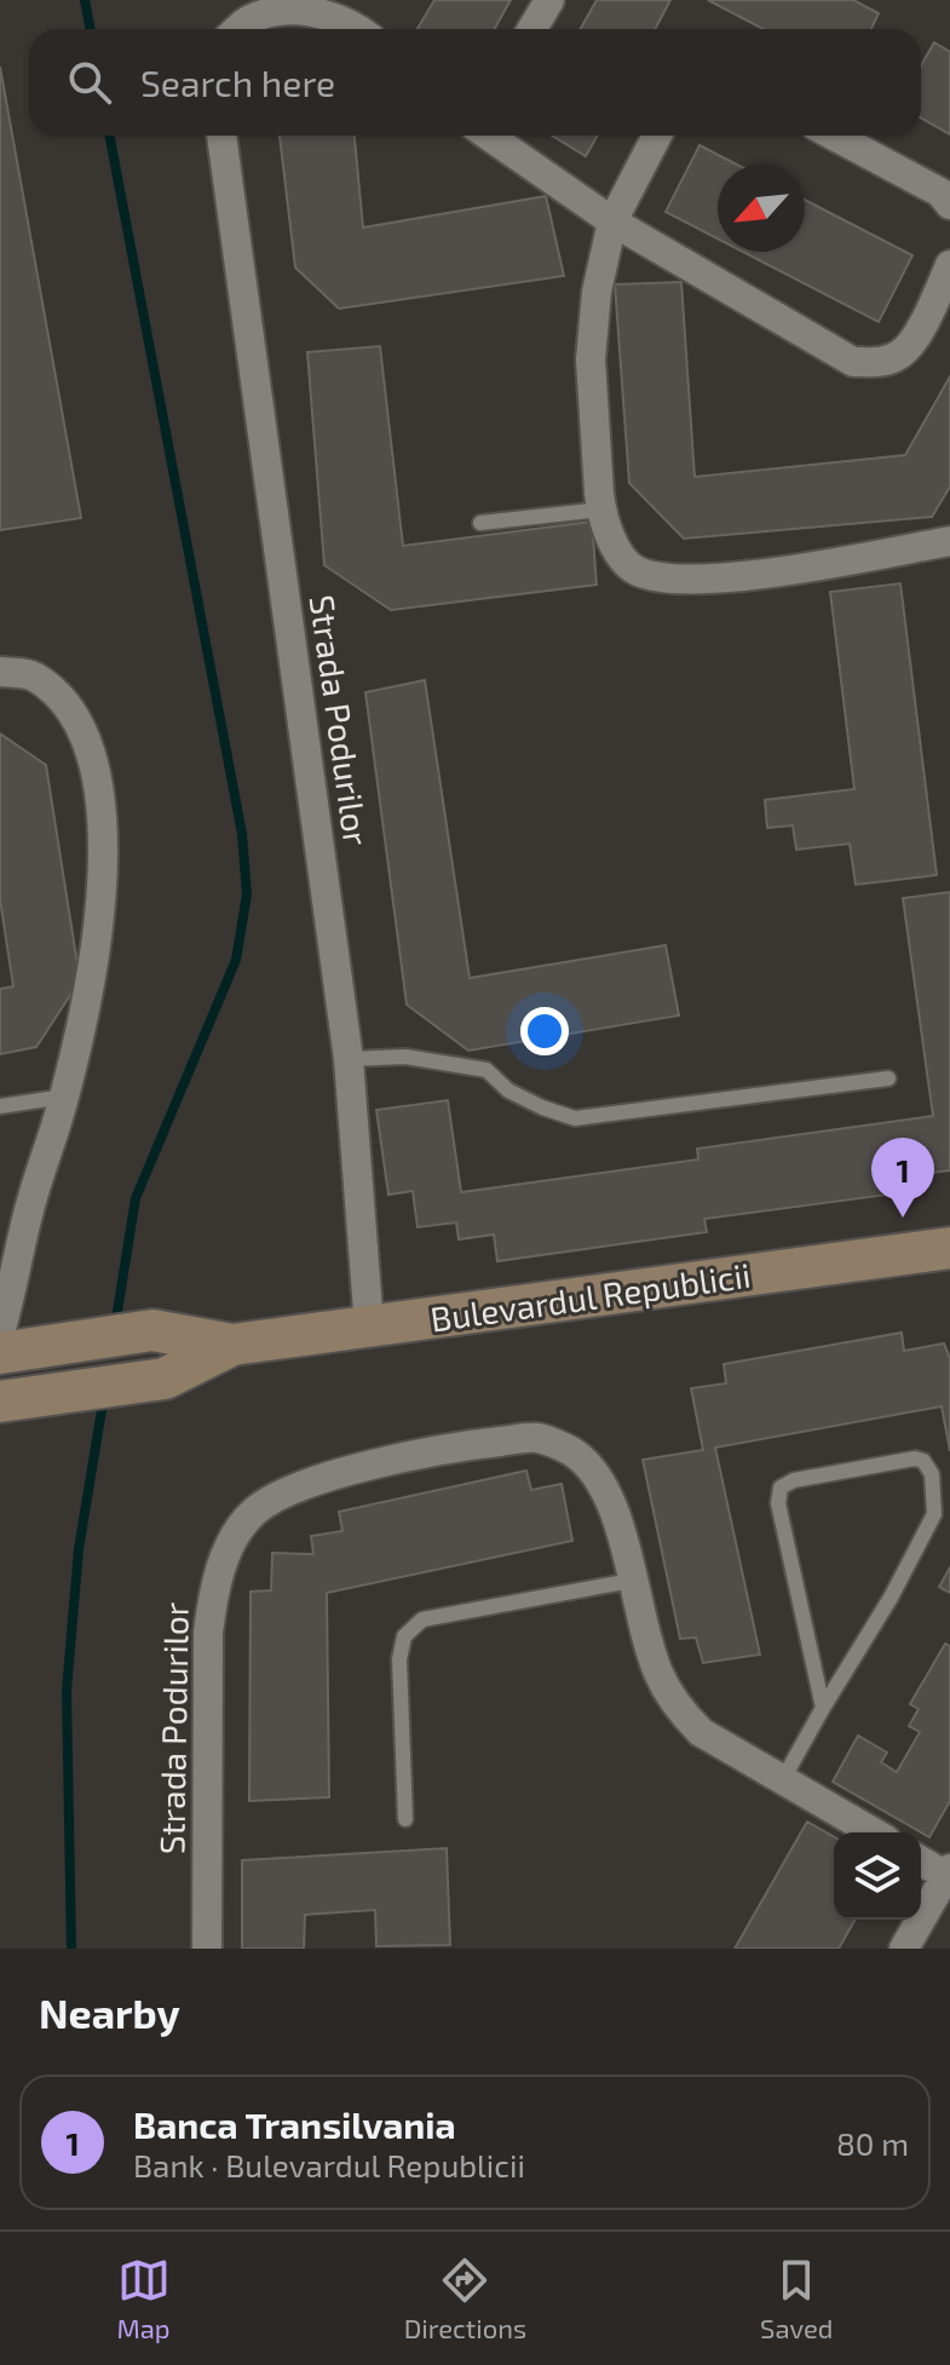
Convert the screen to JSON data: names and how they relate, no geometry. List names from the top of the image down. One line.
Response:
{"streets":{"street":["Strada Podurilor","Bulevardul Republicii"]},"crossings":[["Strada Podurilor","Bulevardul Republicii"]],"north":"bottom left","page":{"search":"Search here","pins":"1","heading":"Nearby","list":[{"mark":"1","name":"Banca Transilvania","note":"Bank · Bulevardul Republicii","value":"80 m"}],"nav":["Map","Directions","Saved"]}}
